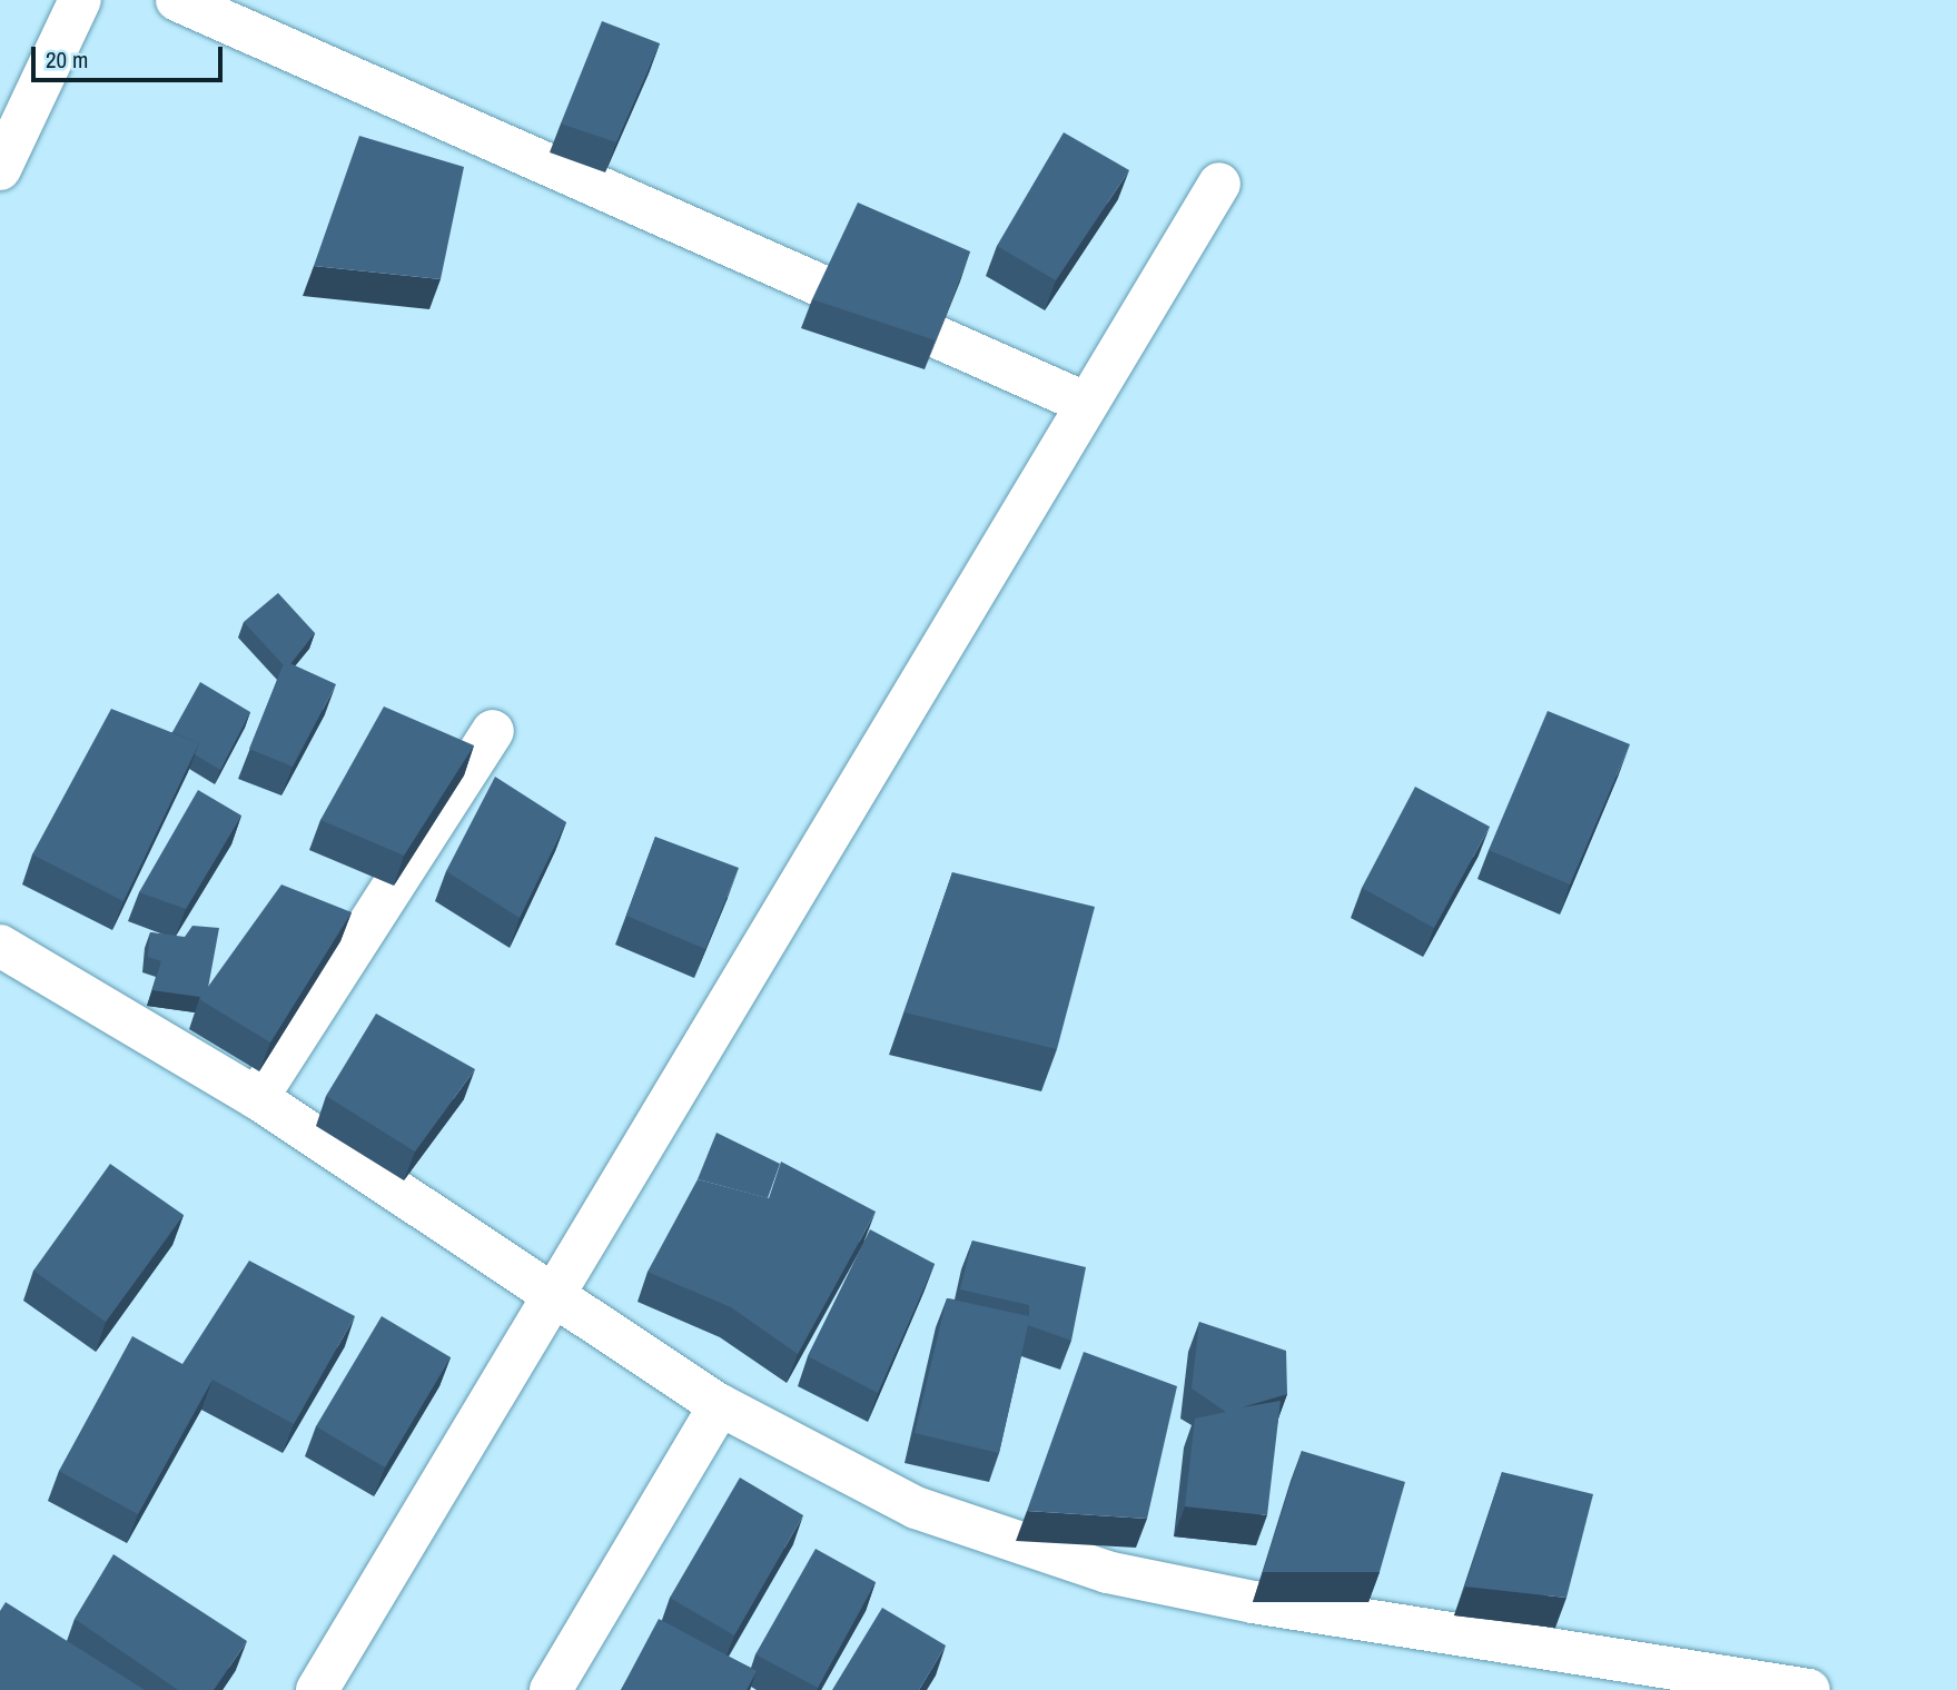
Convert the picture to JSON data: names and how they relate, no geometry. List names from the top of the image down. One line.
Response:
{"scale_bar":"20 m"}
